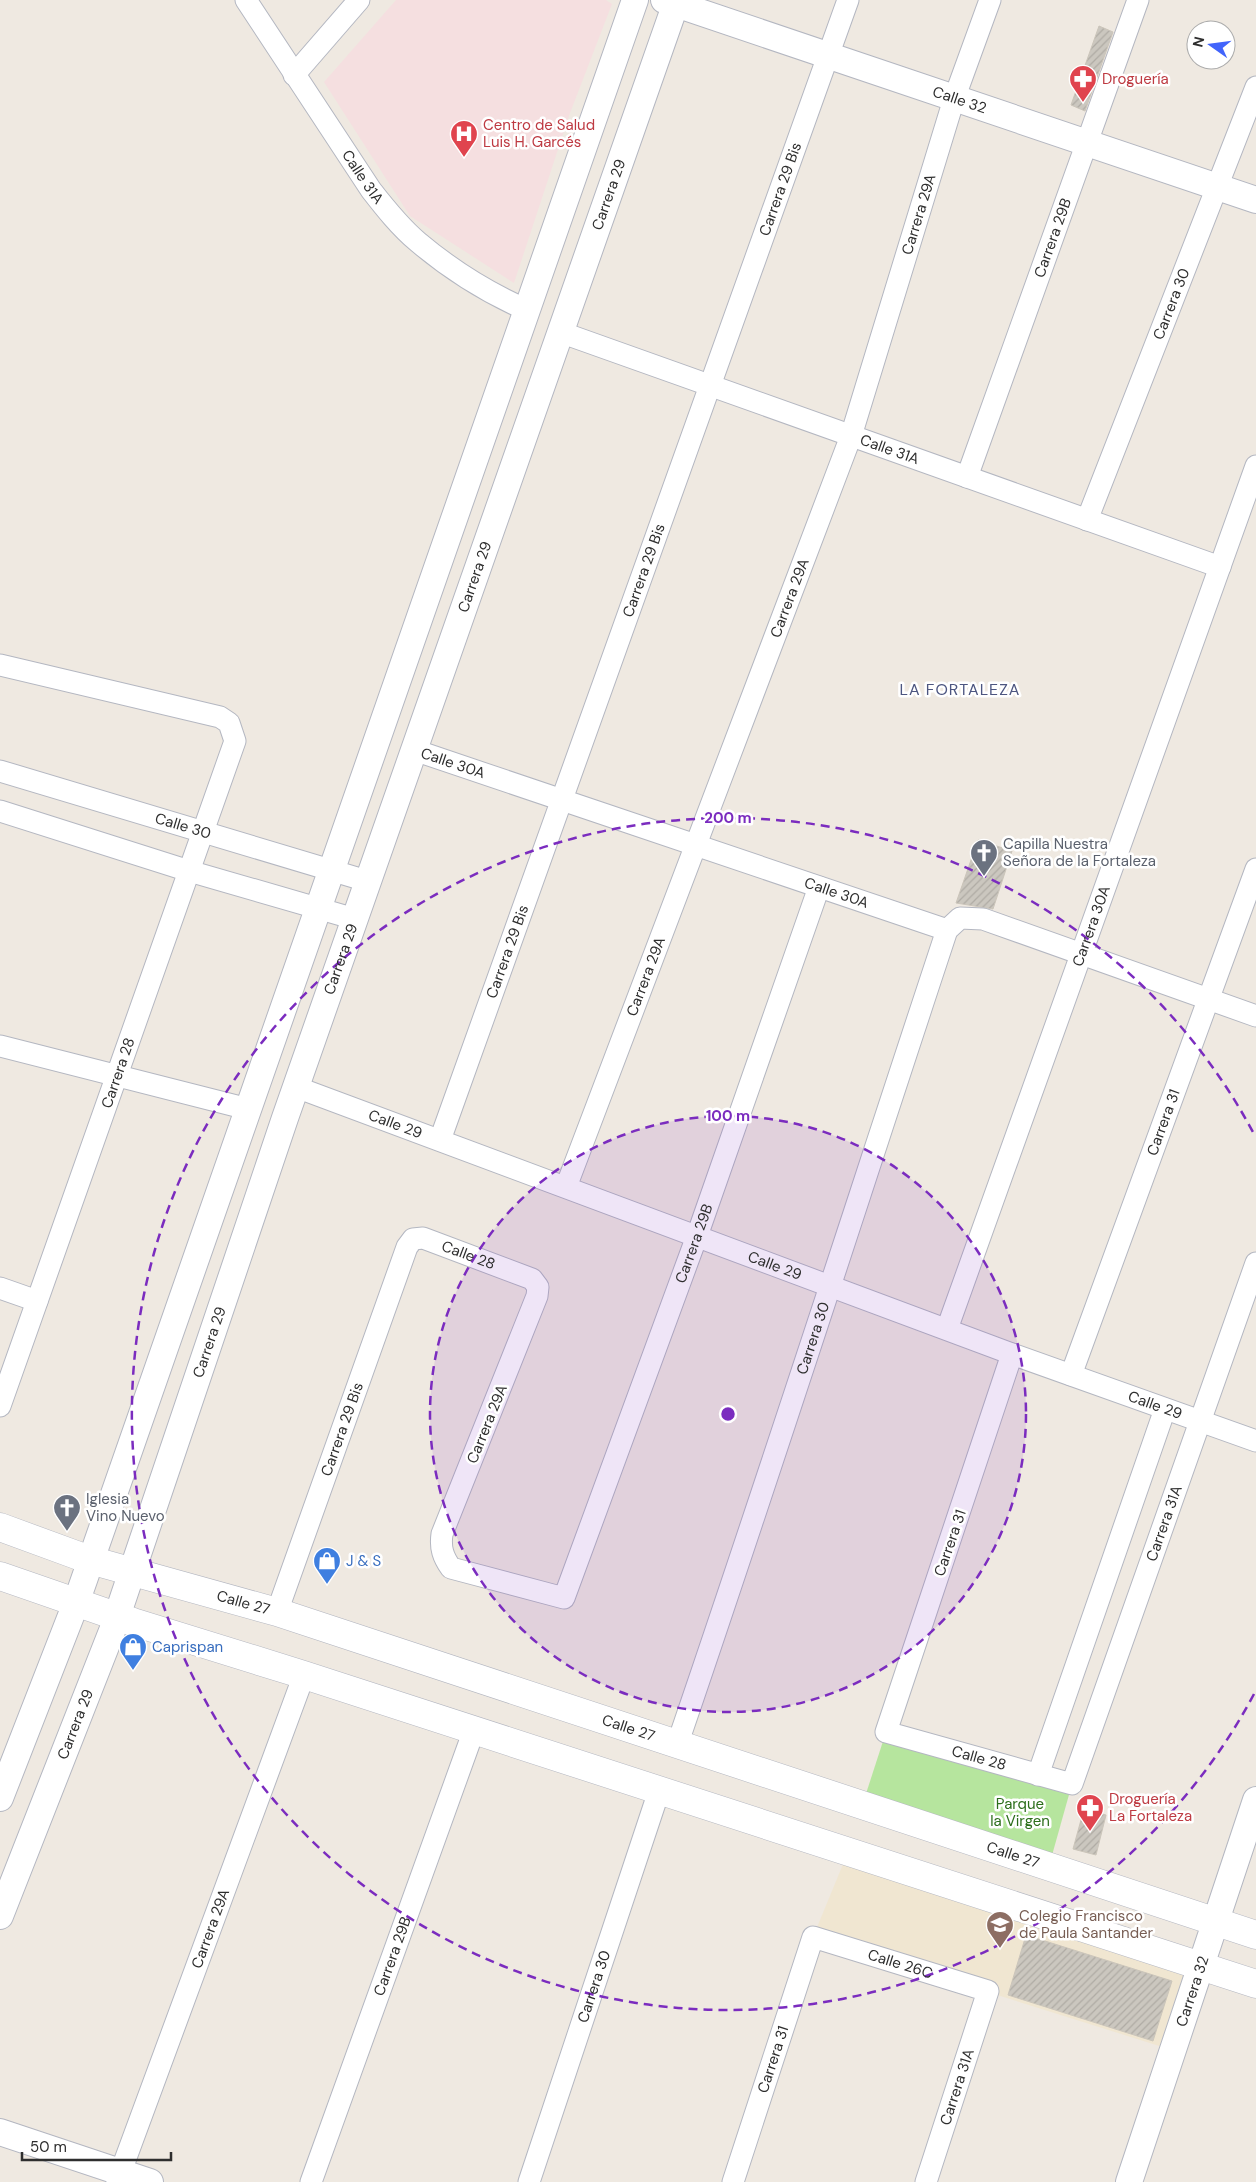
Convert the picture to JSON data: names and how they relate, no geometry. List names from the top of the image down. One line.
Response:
{"streets":{"main road":["Calle 27"],"street":["Calle 32","Calle 31A","Carrera 29 Bis","Carrera 29","Carrera 29A","Carrera 29B","Carrera 30","Calle 30A","Calle 30","Carrera 30A","Carrera 28","Carrera 31","Calle 29","Calle 28","Carrera 31A","Calle 26C","Carrera 32"]},"crossings":[["Calle 32","Carrera 29 Bis"],["Calle 32","Carrera 29"],["Calle 32","Carrera 29A"],["Calle 32","Carrera 29B"],["Calle 32","Carrera 30"],["Calle 31A","Carrera 29 Bis"],["Calle 31A","Carrera 29"],["Calle 31A","Carrera 29A"],["Calle 31A","Carrera 29B"],["Calle 31A","Carrera 30"],["Calle 31A","Carrera 30A"],["Carrera 29 Bis","Calle 30A"],["Carrera 29 Bis","Calle 29"],["Carrera 29 Bis","Calle 28"],["Carrera 29 Bis","Calle 27"],["Carrera 29","Calle 30A"],["Carrera 29","Calle 30"],["Carrera 29","Calle 29"],["Carrera 29","Calle 27"],["Carrera 29A","Carrera 29B"],["Carrera 29A","Calle 30A"],["Carrera 29A","Calle 29"],["Carrera 29A","Calle 28"],["Carrera 29B","Calle 30A"],["Carrera 29B","Calle 29"],["Carrera 30","Calle 30A"],["Carrera 30","Calle 29"],["Carrera 30","Calle 27"],["Calle 30","Carrera 28"],["Carrera 30A","Calle 29"],["Carrera 31","Calle 29"],["Carrera 31","Calle 28"],["Carrera 31","Calle 26C"],["Calle 29","Carrera 31A"],["Calle 28","Carrera 31A"],["Carrera 31A","Calle 26C"],["Calle 27","Carrera 32"]],"districts":["LA FORTALEZA"],"parks":["Parque la Virgen"],"places":{"pharmacy":["Droguería","Droguería La Fortaleza"],"hospital":["Centro de Salud Luis H. Garcés"],"church":["Capilla Nuestra Señora de la Fortaleza","Iglesia Vino Nuevo"],"shop":["J & S","Caprispan"],"school or university":["Colegio Francisco de Paula Santander"]},"scale_bar":"50 m","north":"left","rings":["200 m","100 m"]}
